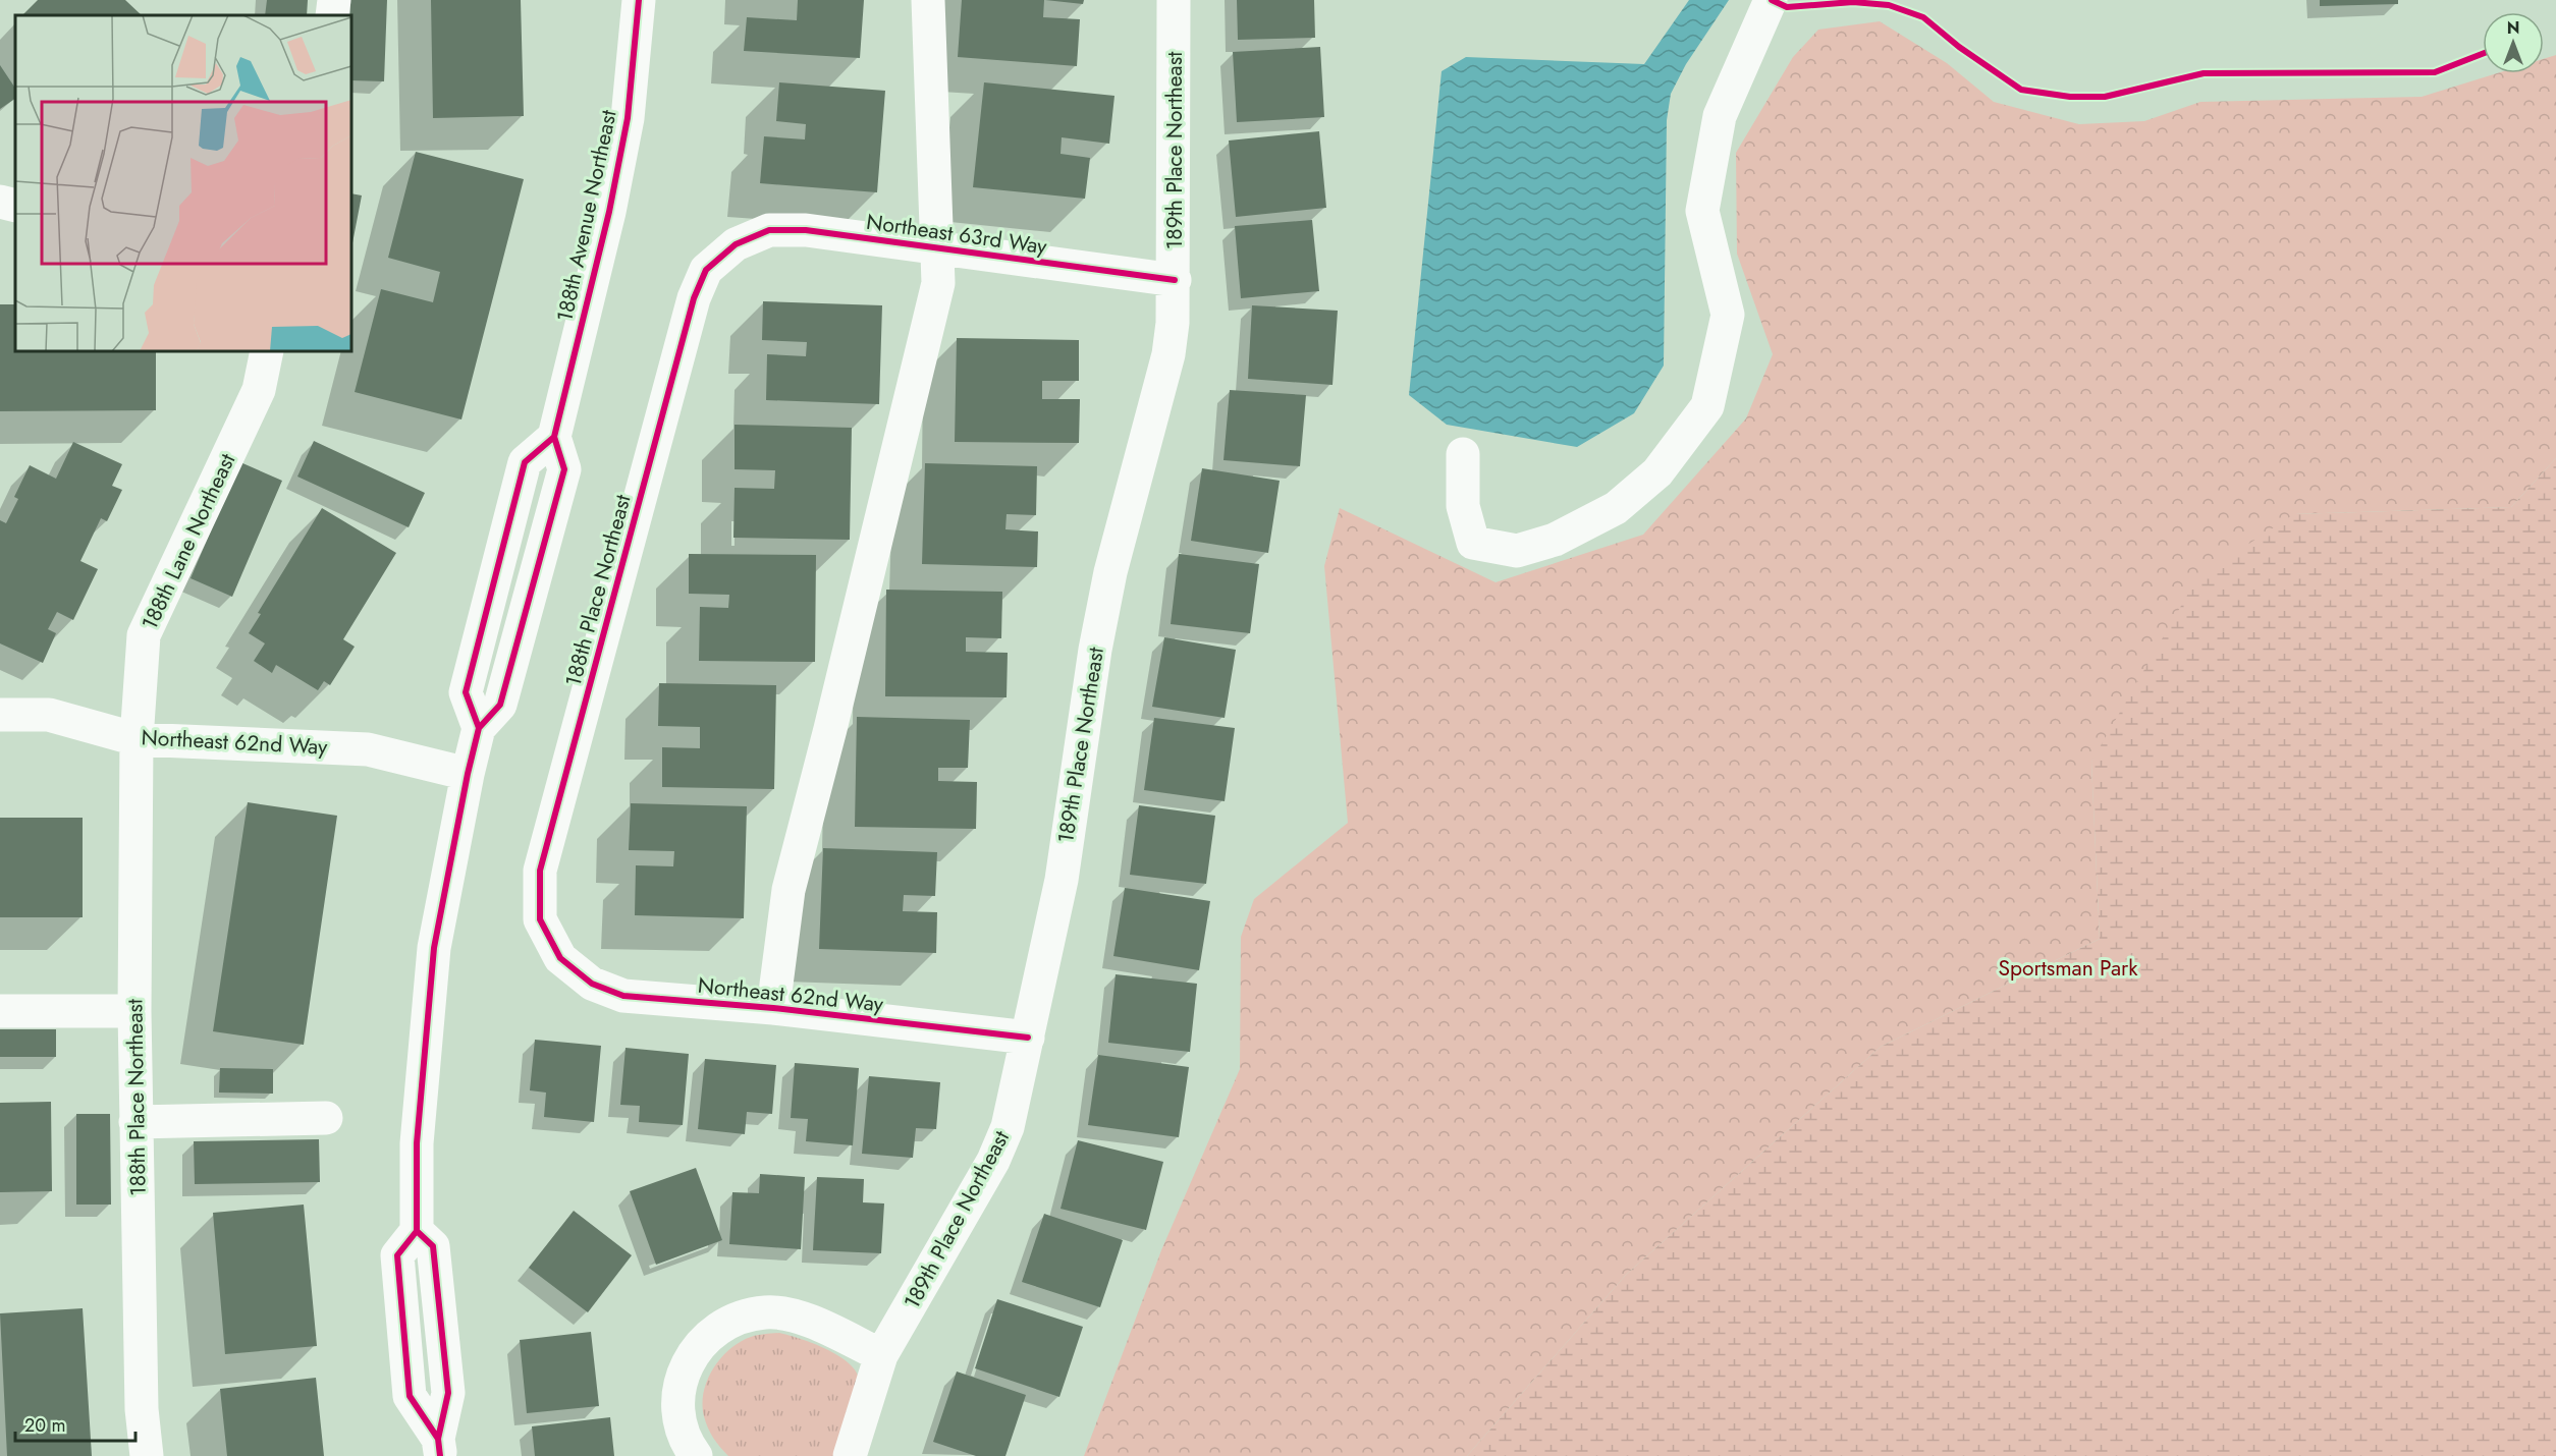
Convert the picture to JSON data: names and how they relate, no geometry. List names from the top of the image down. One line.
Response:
{"streets":{"street":["189th Place Northeast","188th Avenue Northeast","Northeast 63rd Way","188th Lane Northeast","188th Place Northeast","Northeast 62nd Way"]},"crossings":[["189th Place Northeast","Northeast 63rd Way"],["189th Place Northeast","Northeast 62nd Way"],["188th Avenue Northeast","Northeast 62nd Way"],["Northeast 63rd Way","188th Place Northeast"],["188th Lane Northeast","188th Place Northeast"],["188th Lane Northeast","Northeast 62nd Way"],["188th Place Northeast","Northeast 62nd Way"]],"parks":["Sportsman Park"],"scale_bar":"20 m","north":"top"}
